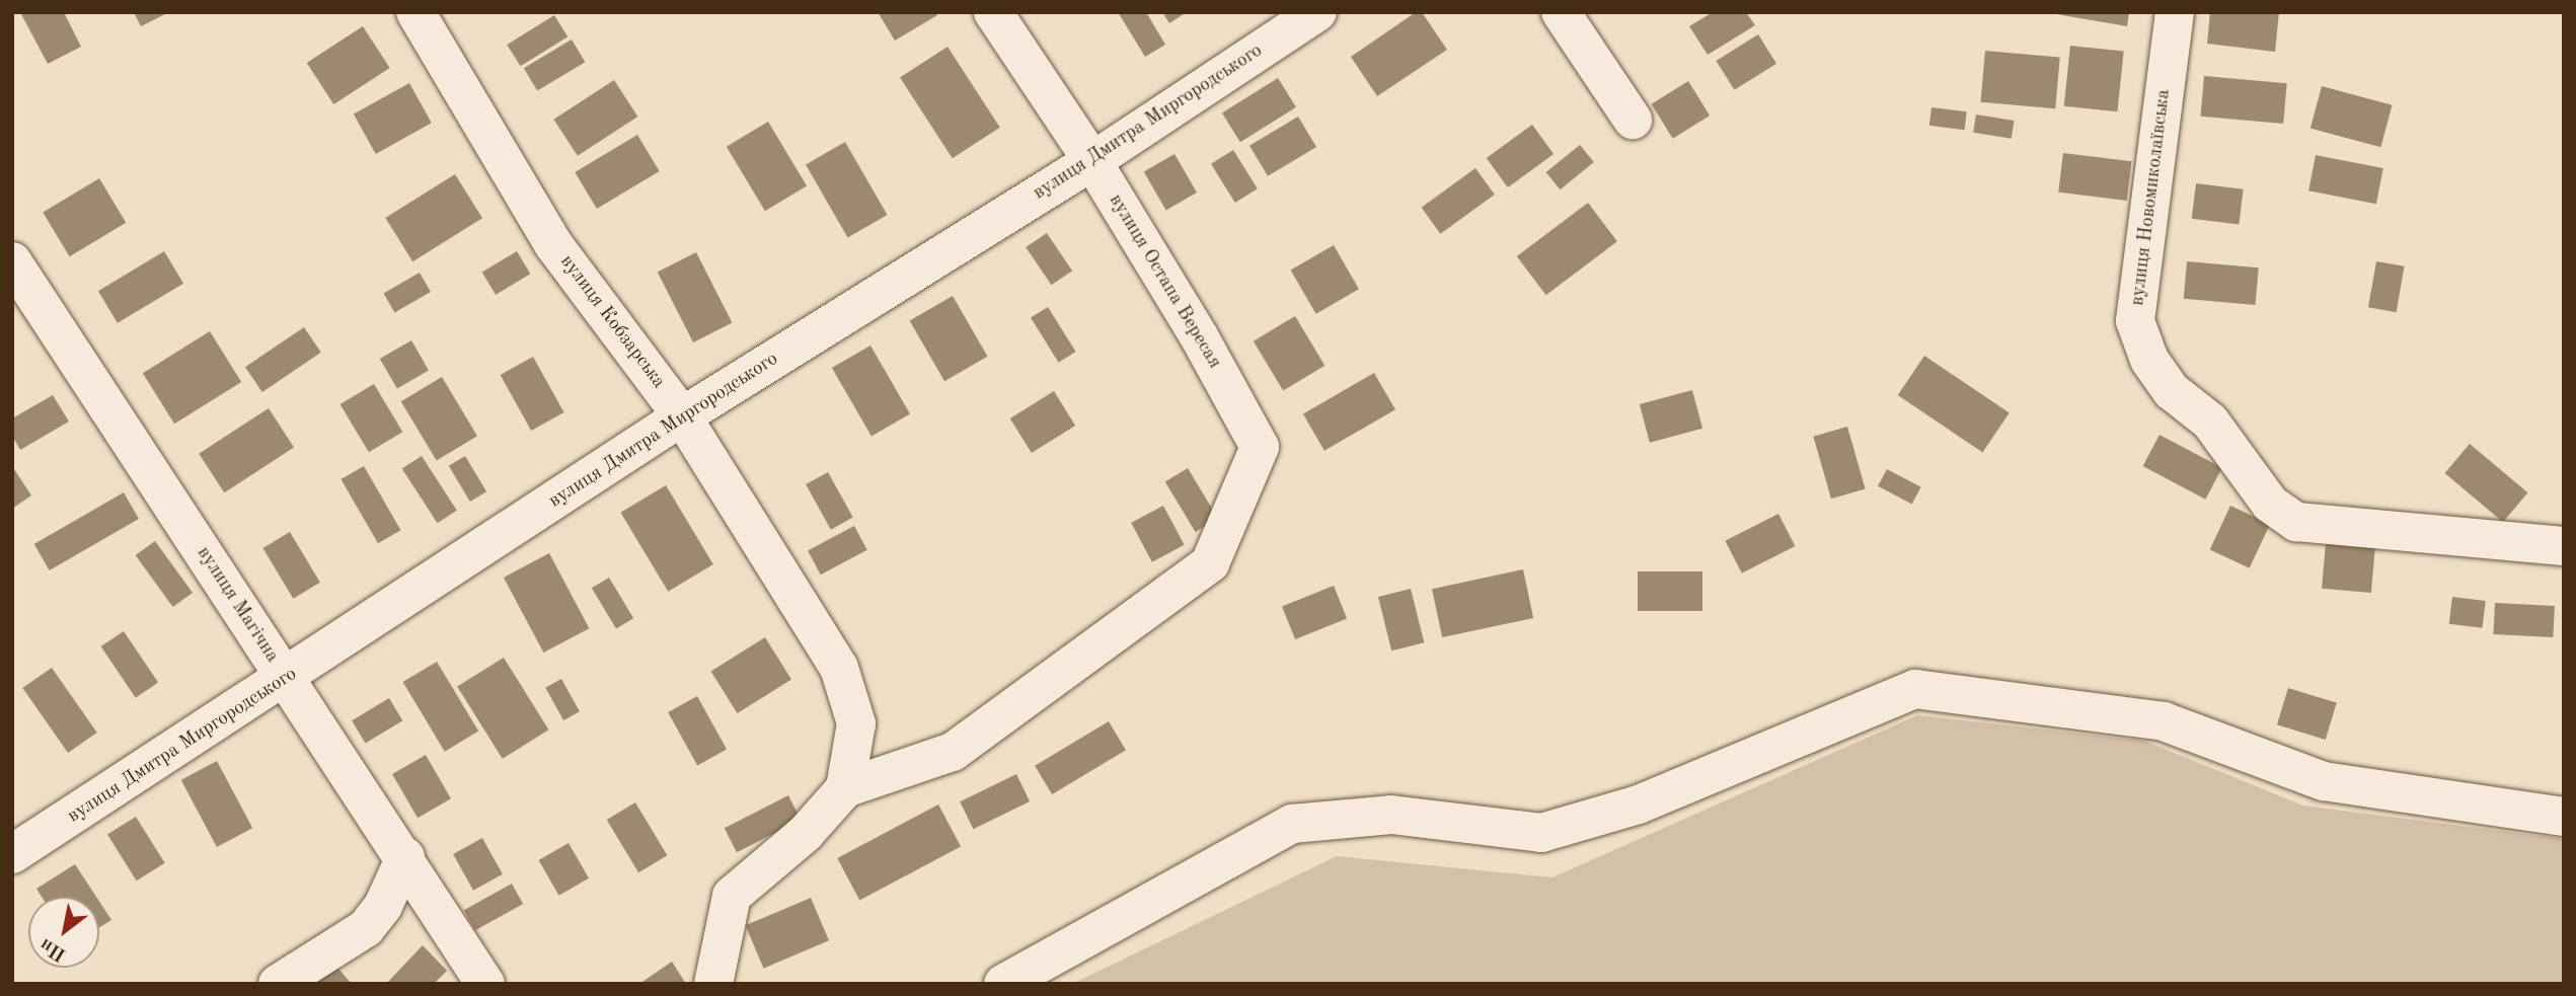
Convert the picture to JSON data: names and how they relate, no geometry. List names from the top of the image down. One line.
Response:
{"streets":{"street":["вулиця Дмитра Миргородського","вулиця Новомиколаївська","вулиця Остапа Вересая","вулиця Кобзарська","вулиця Магічна"]},"crossings":[["вулиця Дмитра Миргородського","вулиця Остапа Вересая"],["вулиця Дмитра Миргородського","вулиця Кобзарська"],["вулиця Дмитра Миргородського","вулиця Магічна"],["вулиця Остапа Вересая","вулиця Кобзарська"]],"north":"bottom left"}
